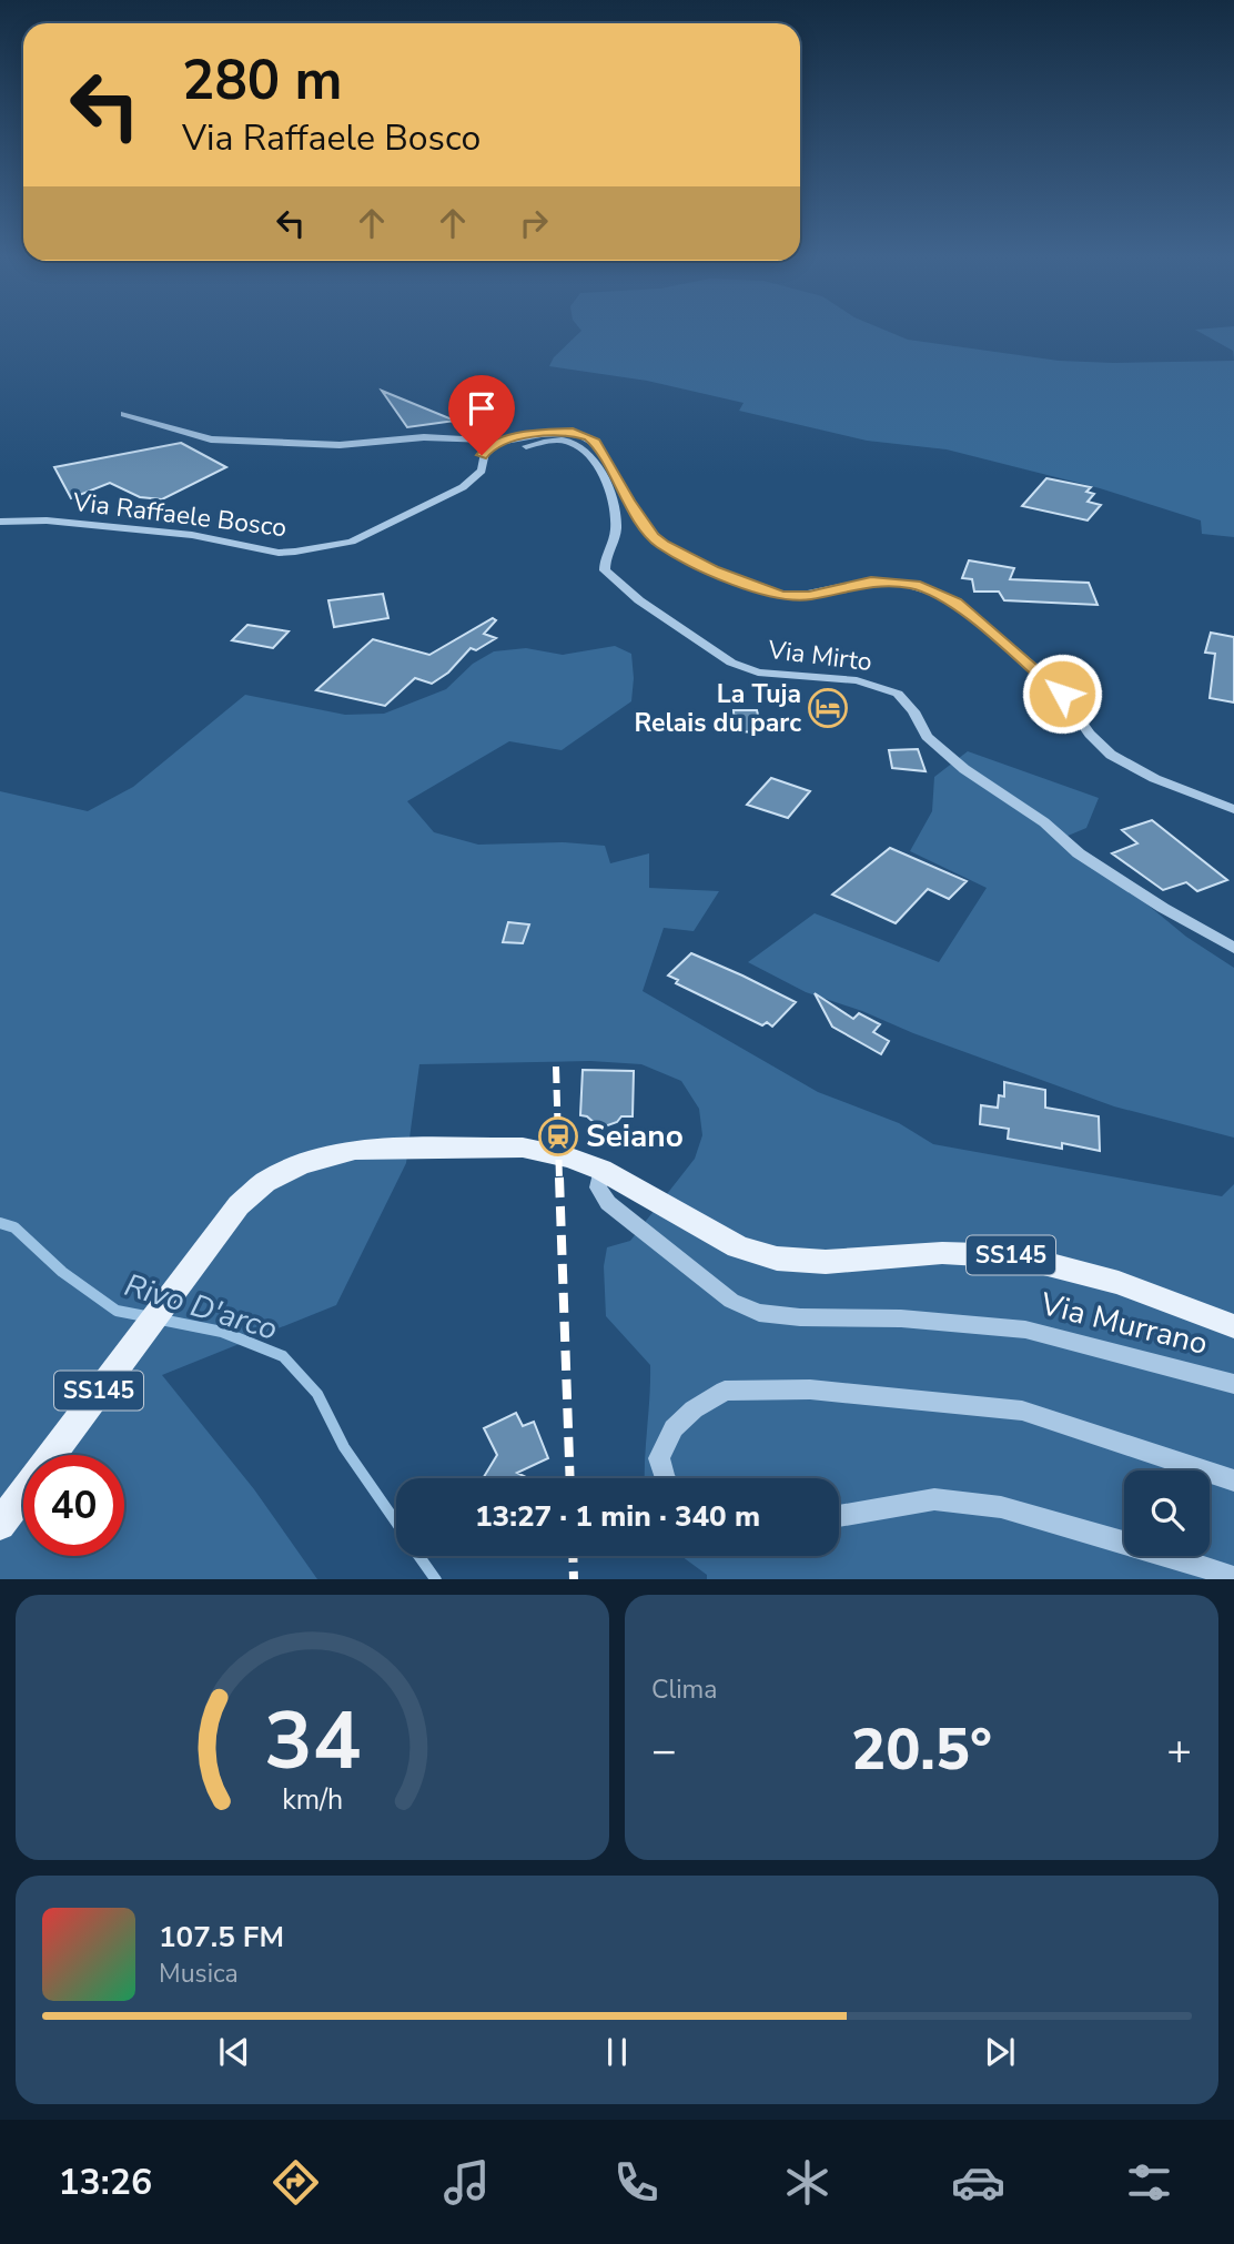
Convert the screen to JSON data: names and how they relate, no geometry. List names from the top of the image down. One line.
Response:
{"streets":{"main road":["SS145"],"street":["Via Raffaele Bosco","Via Mirto","Via Murrano"]},"crossings":[["Via Raffaele Bosco","Via Mirto"],["SS145","Via Murrano"]],"water":["Rivo D'arco"],"places":{"hotel":["La Tuja Relais du parc"],"station":["Seiano"]},"page":{"turn":["280 m","Via Raffaele Bosco"],"limit":"40","trip":"13:27 · 1 min · 340 m","tile":"Clima","heat":["−","20.5°","+"],"song":["107.5 FM","Musica"],"tabs":"13:26","gauge":["34","km/h"]}}
